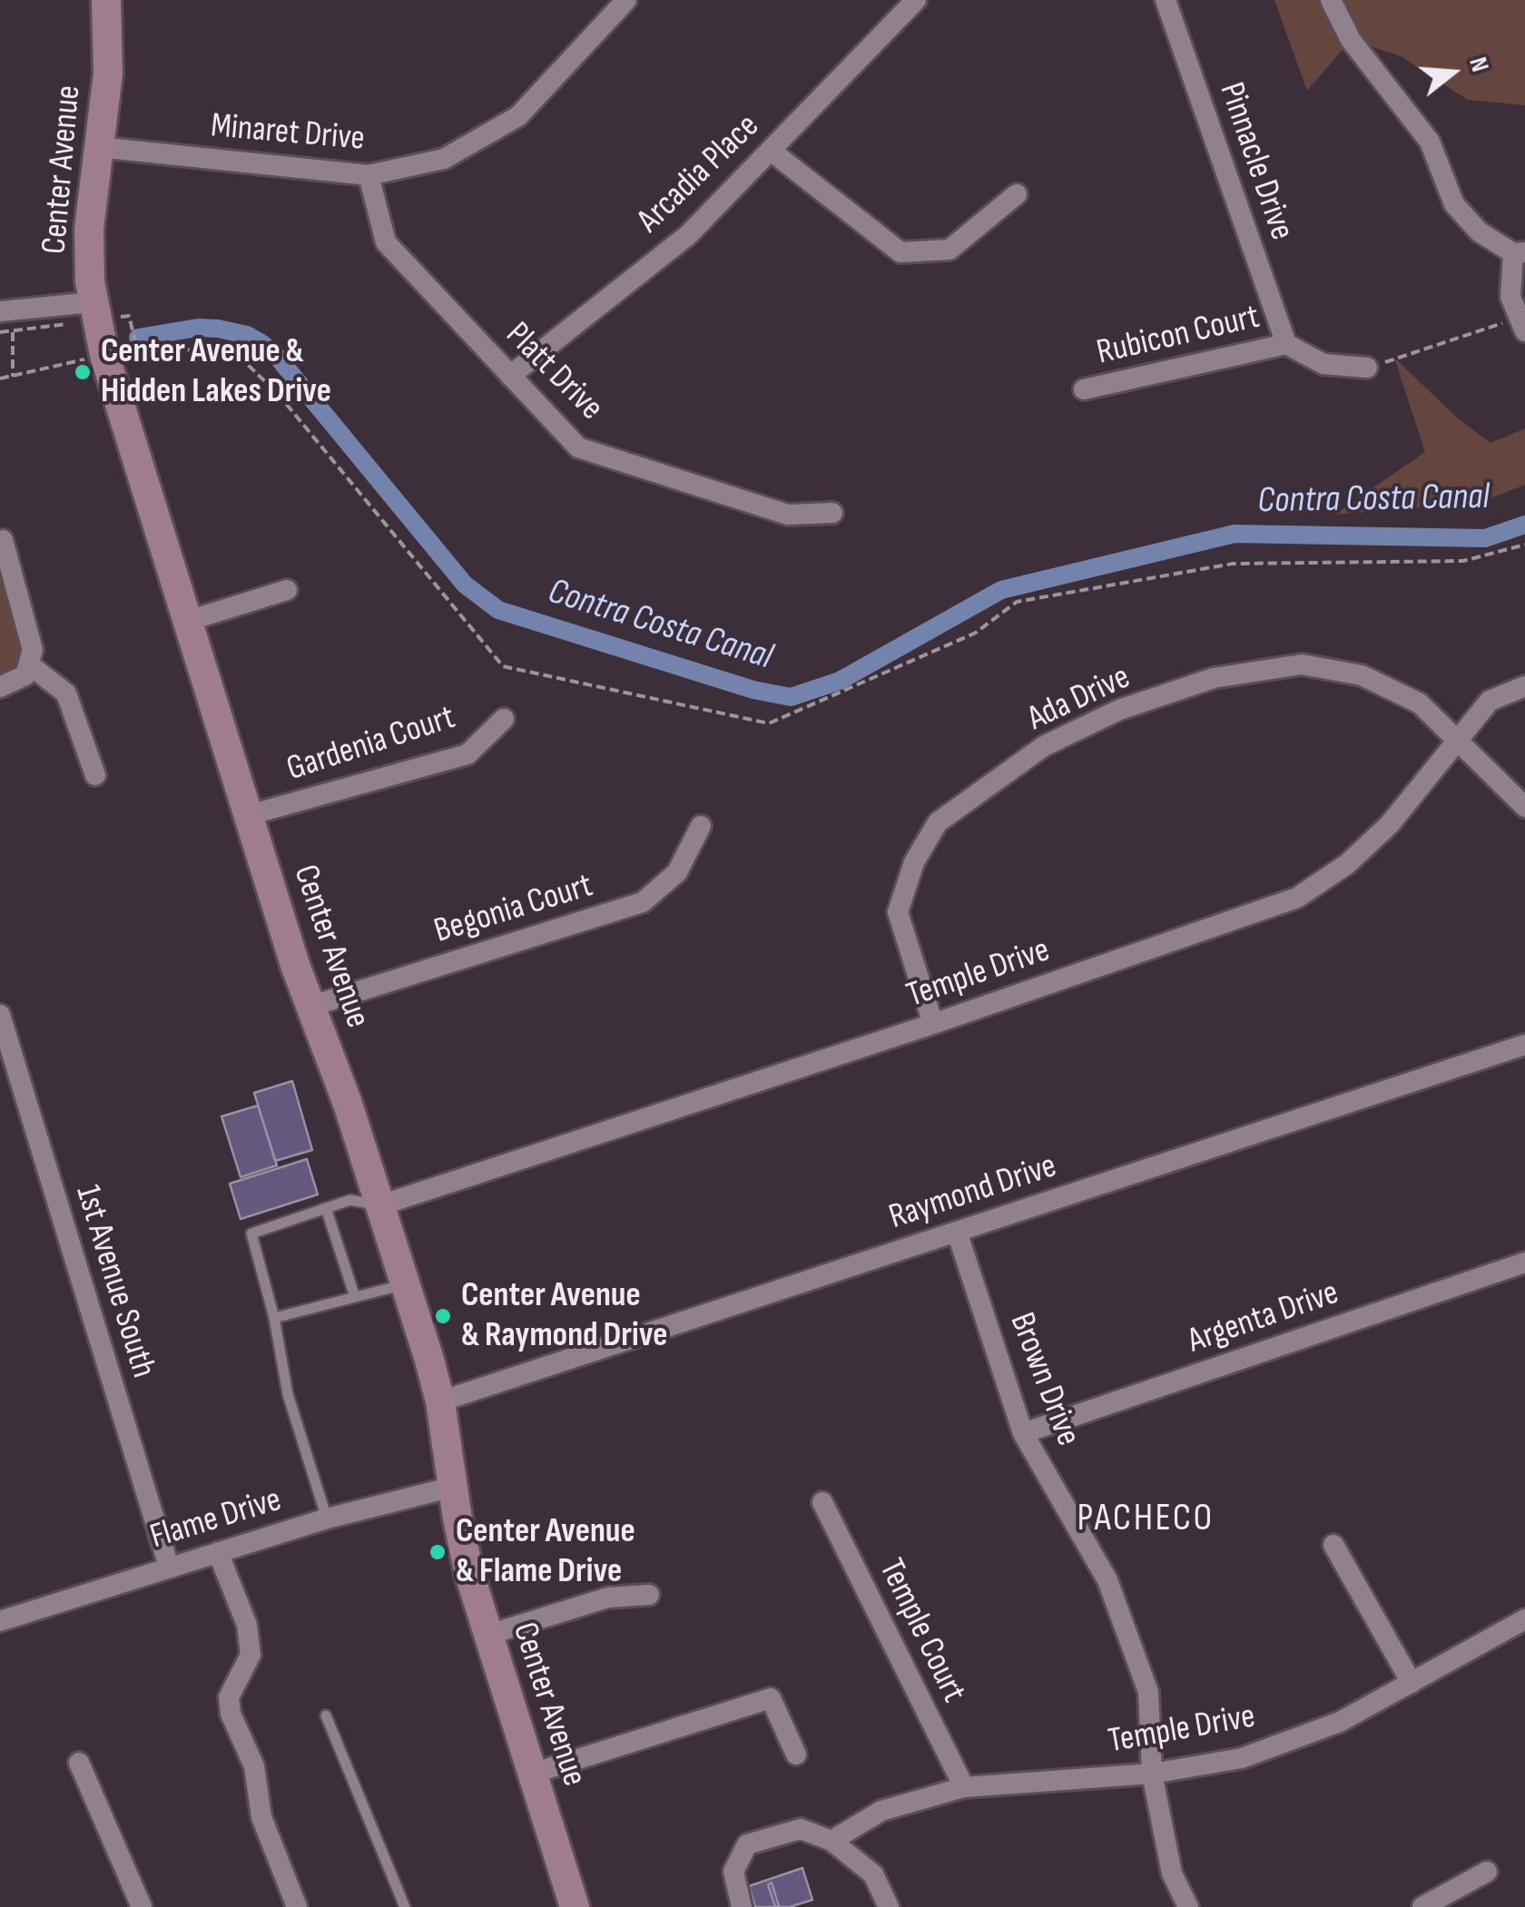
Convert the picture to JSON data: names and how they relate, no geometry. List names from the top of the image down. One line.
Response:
{"streets":{"street":["Minaret Drive","Pinnacle Drive","Center Avenue","Arcadia Place","Rubicon Court","Platt Drive","Ada Drive","Gardenia Court","Begonia Court","Temple Drive","Raymond Drive","1st Avenue South","Argenta Drive","Brown Drive","Flame Drive","Temple Court"]},"crossings":[["Minaret Drive","Center Avenue"],["Minaret Drive","Platt Drive"],["Pinnacle Drive","Rubicon Court"],["Center Avenue","Gardenia Court"],["Center Avenue","Begonia Court"],["Center Avenue","Temple Drive"],["Center Avenue","Raymond Drive"],["Center Avenue","Flame Drive"],["Arcadia Place","Platt Drive"],["Ada Drive","Temple Drive"],["Temple Drive","Brown Drive"],["Temple Drive","Temple Court"],["Raymond Drive","Brown Drive"],["1st Avenue South","Flame Drive"],["Argenta Drive","Brown Drive"]],"districts":["PACHECO"],"water":["Contra Costa Canal"],"places":["Center Avenue & Hidden Lakes Drive","Center Avenue & Raymond Drive","Center Avenue & Flame Drive"],"north":"right"}
